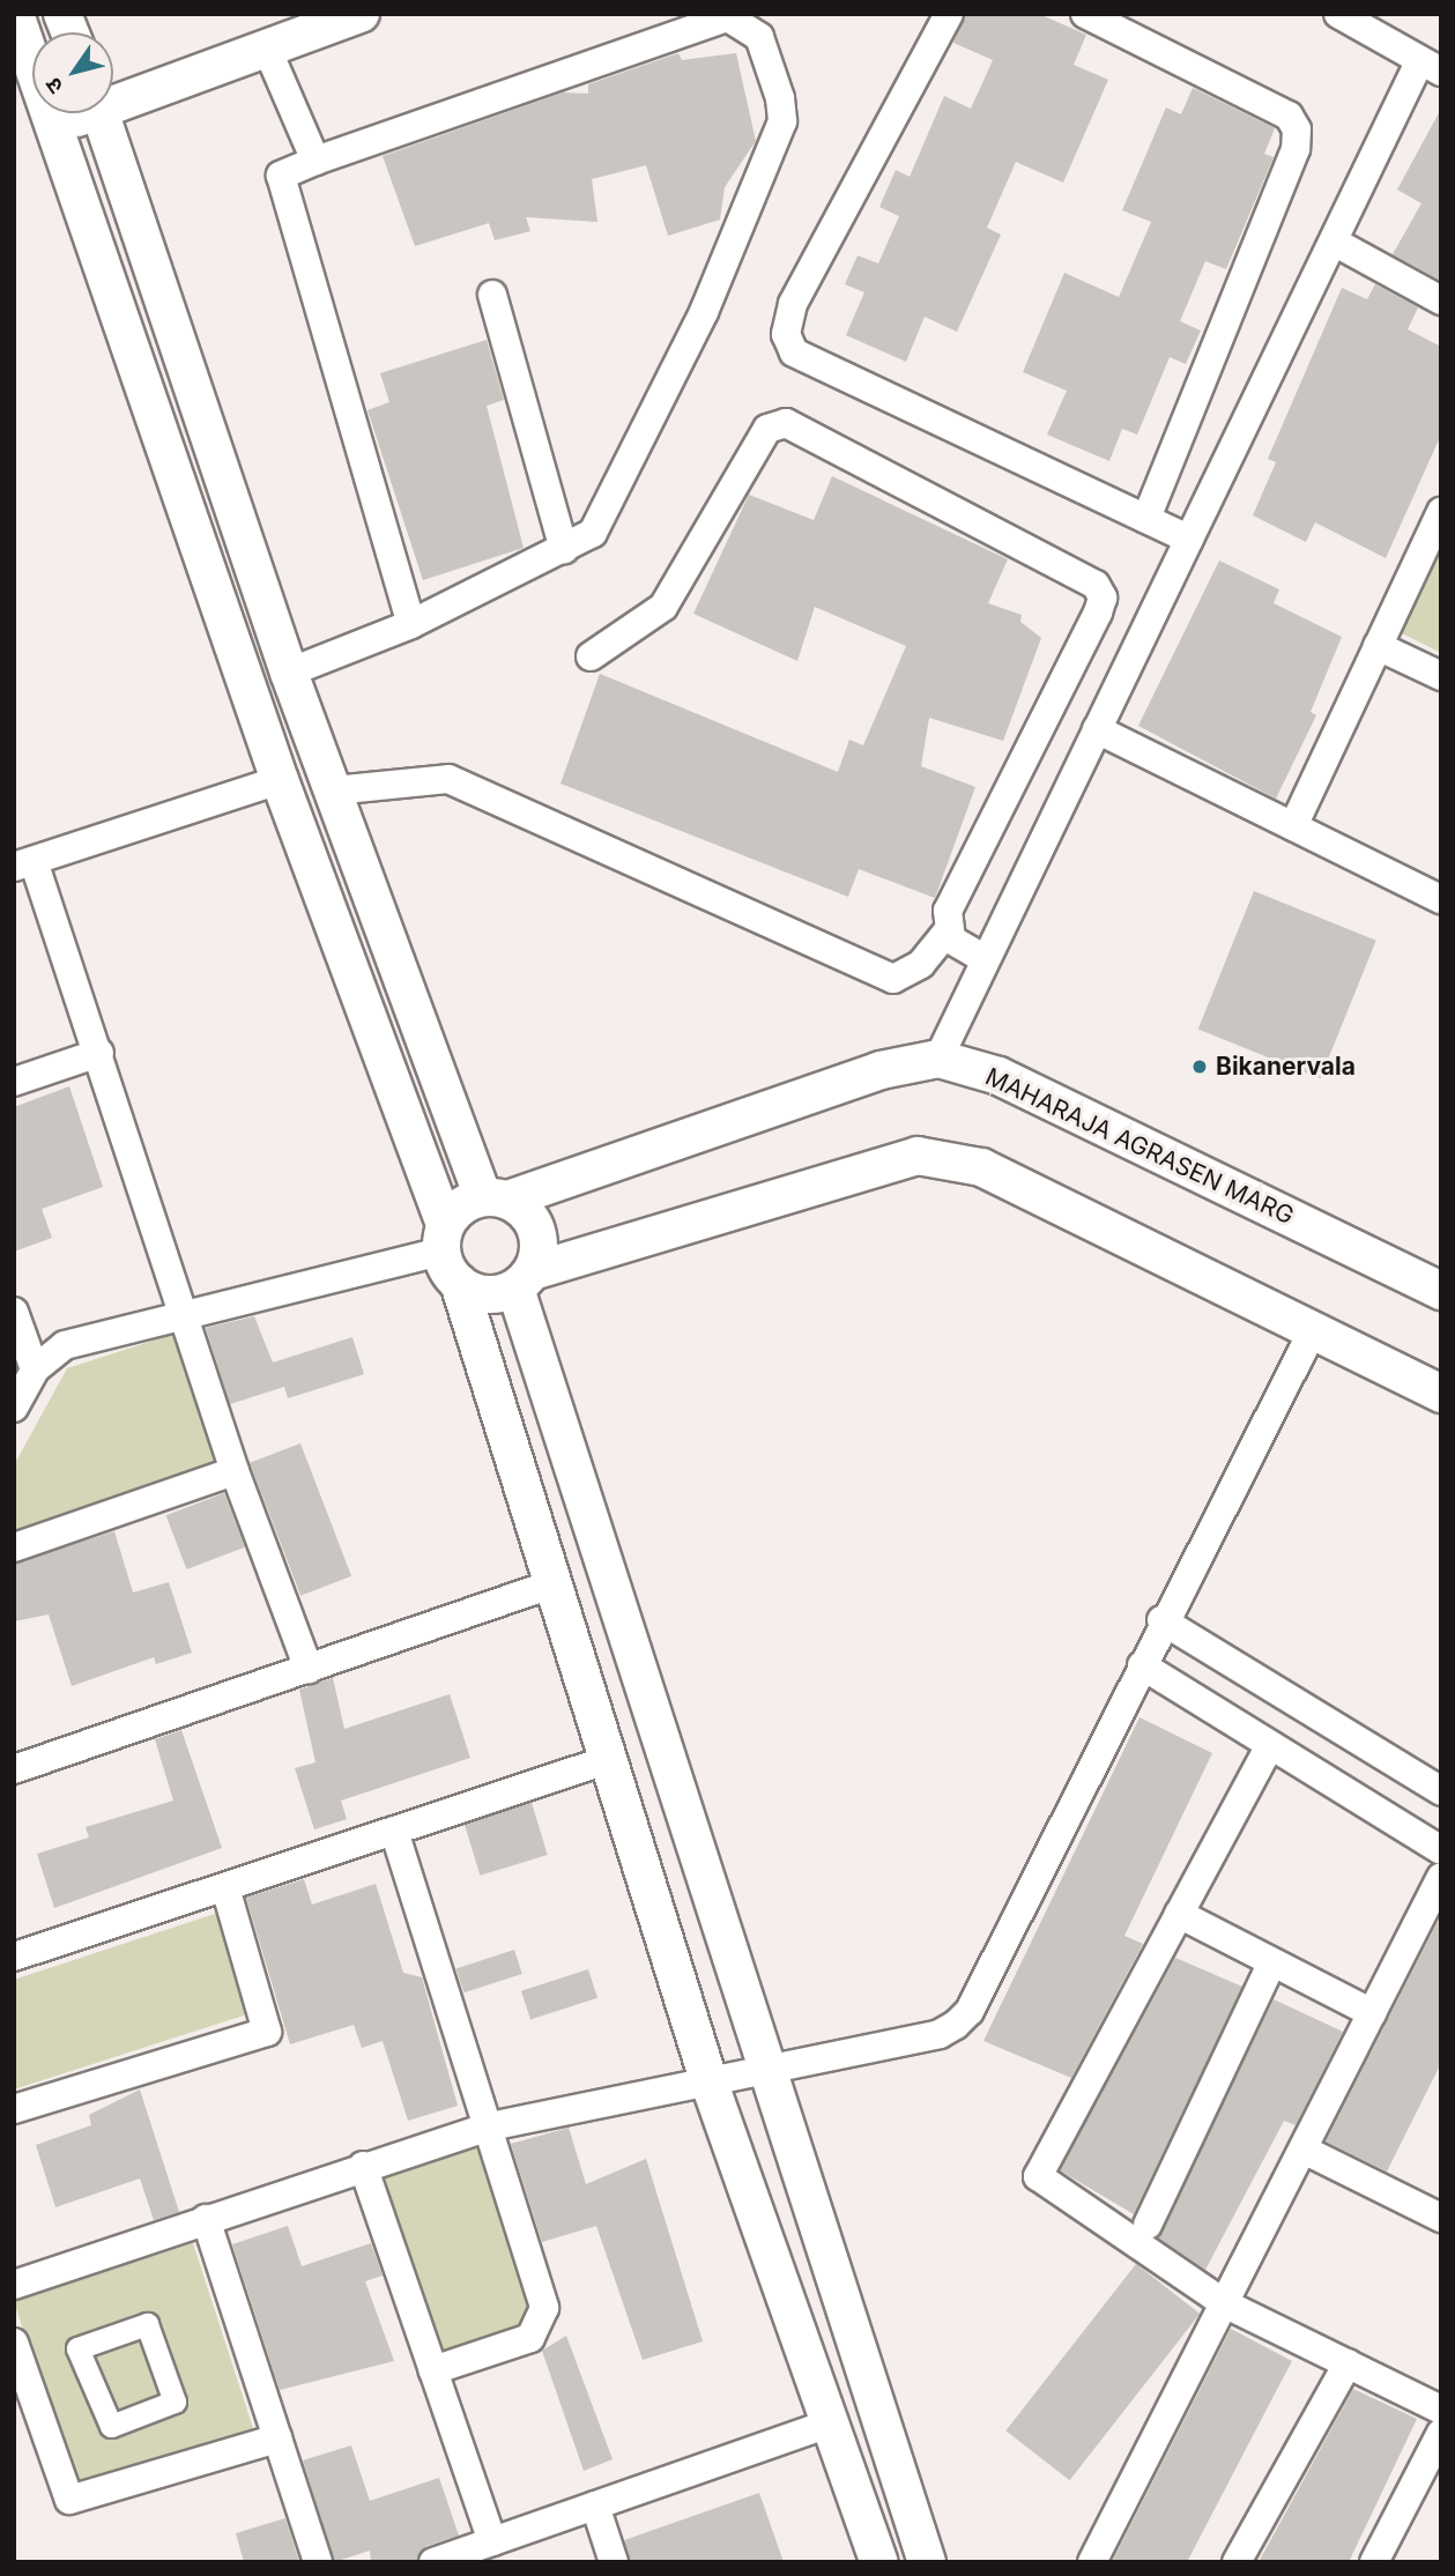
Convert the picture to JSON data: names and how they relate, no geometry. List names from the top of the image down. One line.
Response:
{"streets":{"street":["MAHARAJA AGRASEN MARG"]},"places":["Bikanervala"],"north":"bottom left"}
